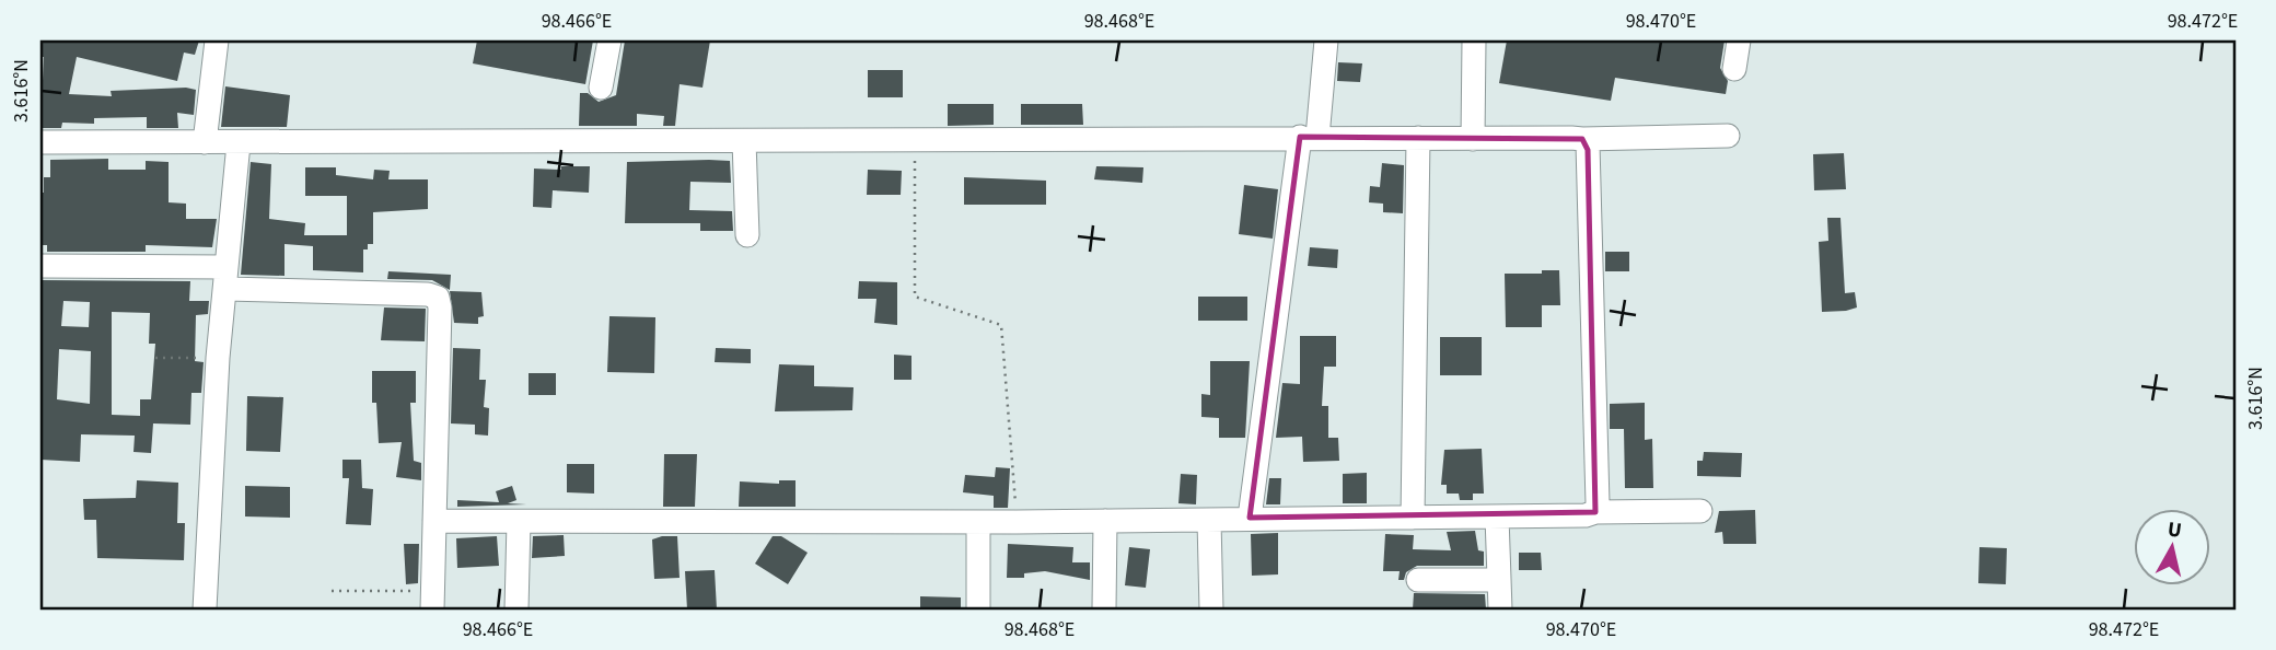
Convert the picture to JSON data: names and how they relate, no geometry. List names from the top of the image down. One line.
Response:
{"north":"top","coordinates":["98.466°E","98.468°E","98.470°E","98.472°E","3.616°N"]}
